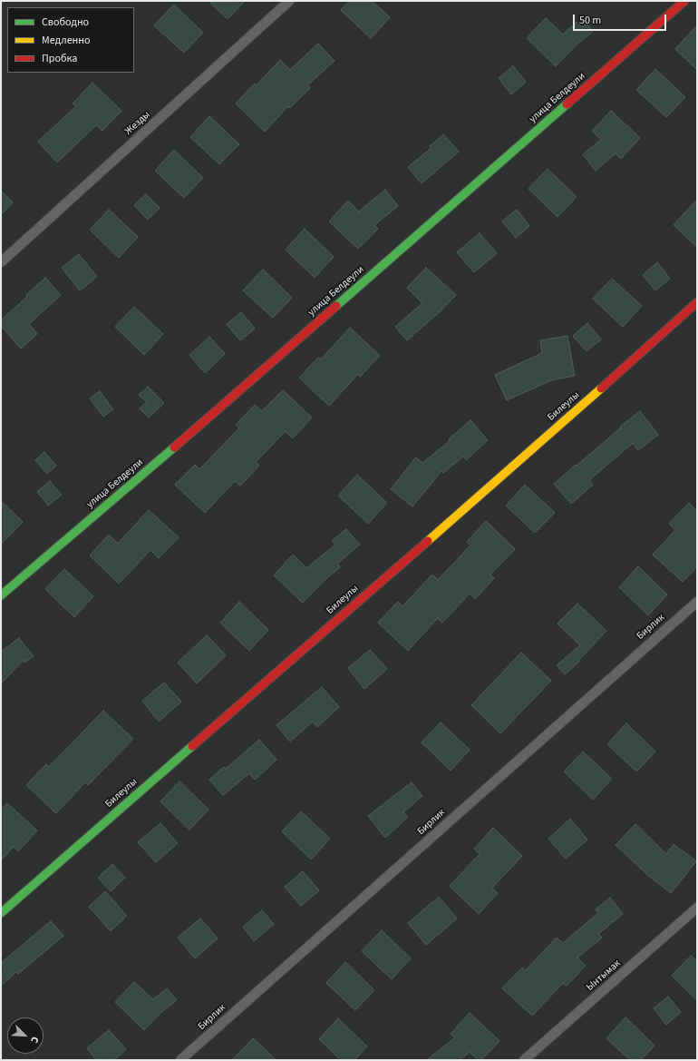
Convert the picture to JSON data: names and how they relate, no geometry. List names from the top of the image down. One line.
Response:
{"streets":{"street":["улица Белдеули","Жезды","Билеулы","Бирлик","Ынтымак"]},"legend":["Свободно","Медленно","Пробка"],"scale_bar":"50 m","north":"bottom right"}
